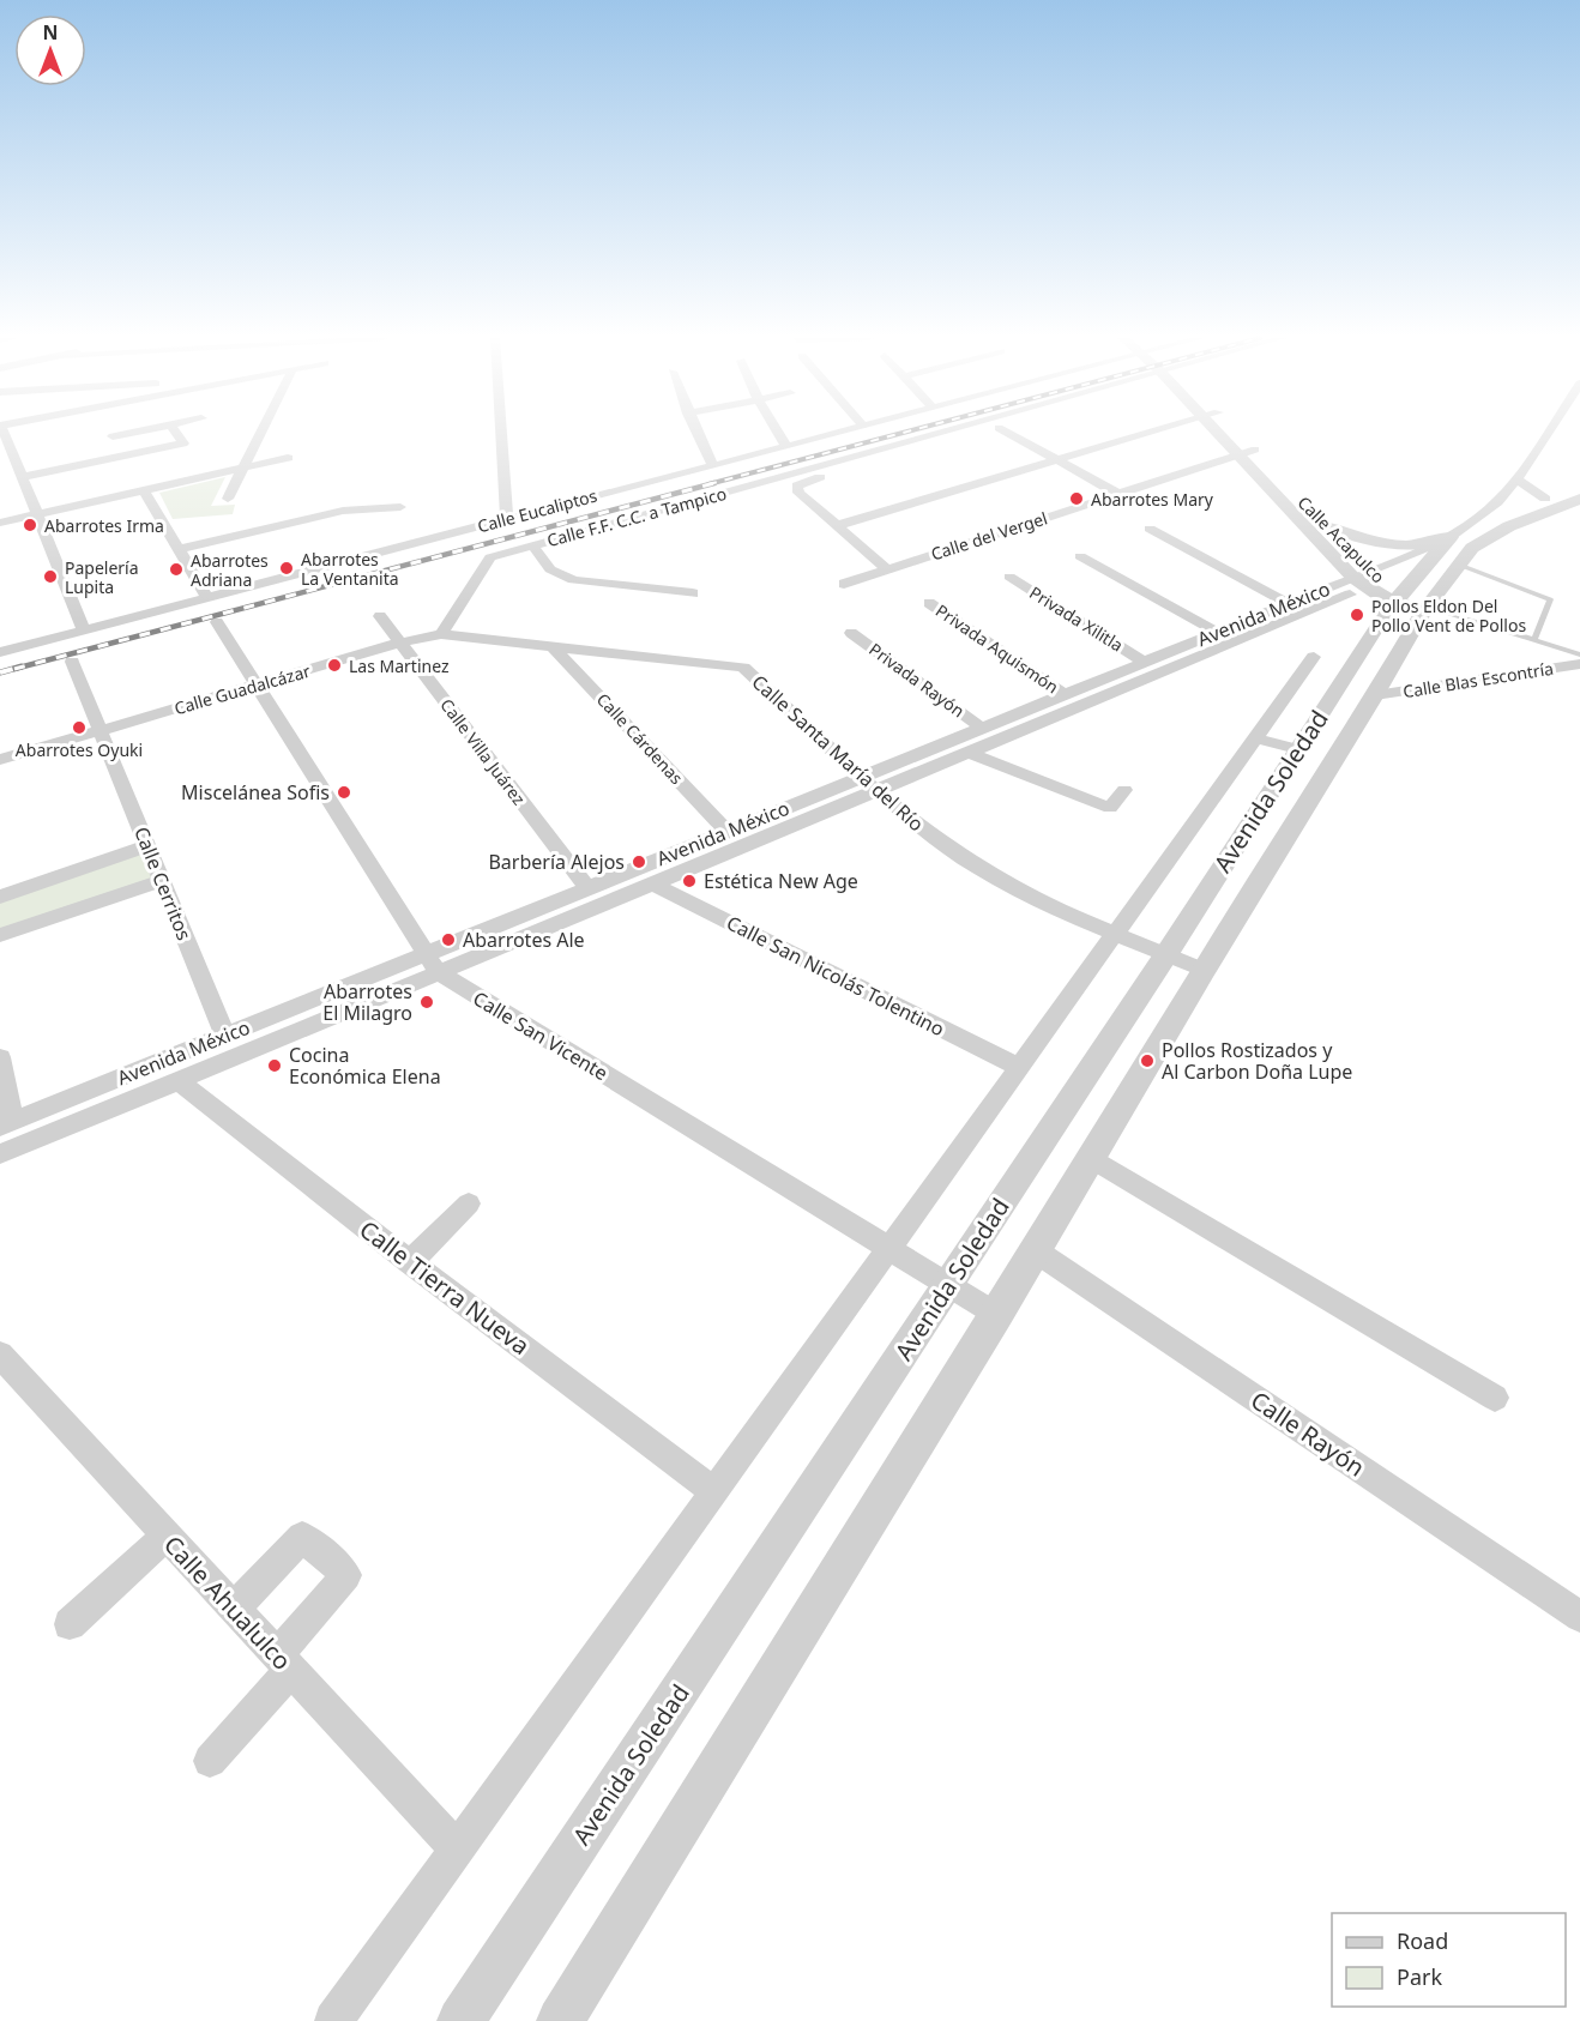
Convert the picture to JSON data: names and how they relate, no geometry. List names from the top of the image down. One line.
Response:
{"streets":{"street":["Calle Eucaliptos","Calle F.F. C.C. a Tampico","Calle del Vergel","Calle Acapulco","Avenida México","Privada Xilitla","Privada Aquismón","Privada Rayón","Calle Blas Escontría","Calle Guadalcázar","Calle Cárdenas","Calle Villa Juárez","Calle Santa María del Río","Avenida Soledad","Calle Cerritos","Calle San Nicolás Tolentino","Calle San Vicente","Calle Tierra Nueva","Calle Rayón","Calle Ahualulco"]},"crossings":[["Calle F.F. C.C. a Tampico","Calle Guadalcázar"],["Calle del Vergel","Calle Acapulco"],["Calle Acapulco","Avenida México"],["Calle Acapulco","Avenida Soledad"],["Avenida México","Privada Xilitla"],["Avenida México","Privada Aquismón"],["Avenida México","Privada Rayón"],["Avenida México","Calle Cárdenas"],["Avenida México","Calle Villa Juárez"],["Avenida México","Calle Santa María del Río"],["Avenida México","Avenida Soledad"],["Avenida México","Calle Cerritos"],["Avenida México","Calle San Nicolás Tolentino"],["Avenida México","Calle San Vicente"],["Avenida México","Calle Tierra Nueva"],["Calle Blas Escontría","Avenida Soledad"],["Calle Guadalcázar","Calle Cárdenas"],["Calle Guadalcázar","Calle Villa Juárez"],["Calle Guadalcázar","Calle Santa María del Río"],["Calle Guadalcázar","Calle Cerritos"],["Calle Guadalcázar","Calle San Vicente"],["Calle Santa María del Río","Avenida Soledad"],["Avenida Soledad","Calle San Vicente"],["Avenida Soledad","Calle Rayón"]],"places":["Abarrotes Mary","Abarrotes Irma","Abarrotes La Ventanita","Abarrotes Adriana","Papelería Lupita","Pollos Eldon Del Pollo Vent de Pollos","Las Martinez","Abarrotes Oyuki","Miscelánea Sofis","Barbería Alejos","Estética New Age","Abarrotes Ale","Abarrotes El Milagro","Pollos Rostizados y Al Carbon Doña Lupe","Cocina Económica Elena"],"legend":["Road","Park"],"north":"top"}
